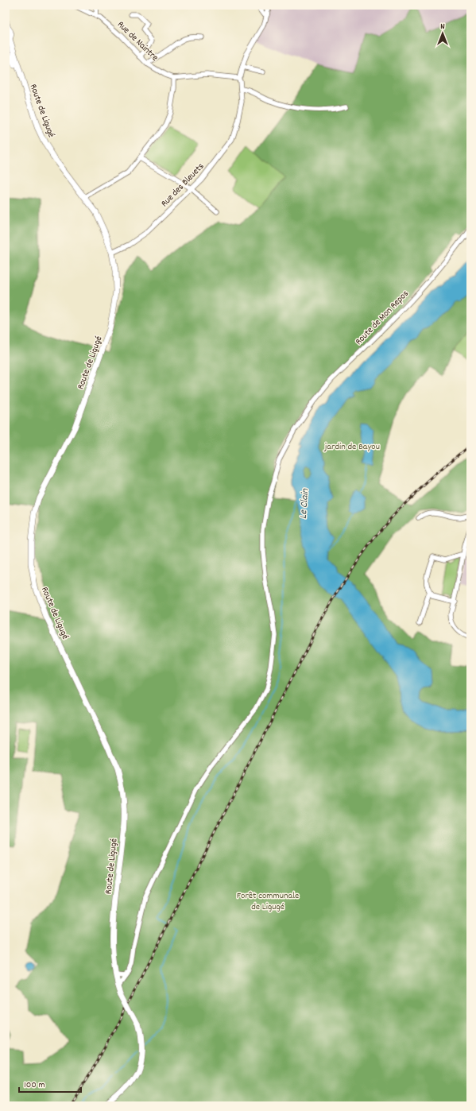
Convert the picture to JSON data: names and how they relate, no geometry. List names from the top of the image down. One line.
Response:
{"streets":{"street":["Rue de Naintre","Route de Ligugé","Rue des Bleuets","Route de Mon Repos"]},"crossings":[["Route de Ligugé","Rue des Bleuets"]],"water":["Le Clain"],"parks":["jardin de Bayou","Forêt communale de Ligugé"],"scale_bar":"100 m","north":"top"}
